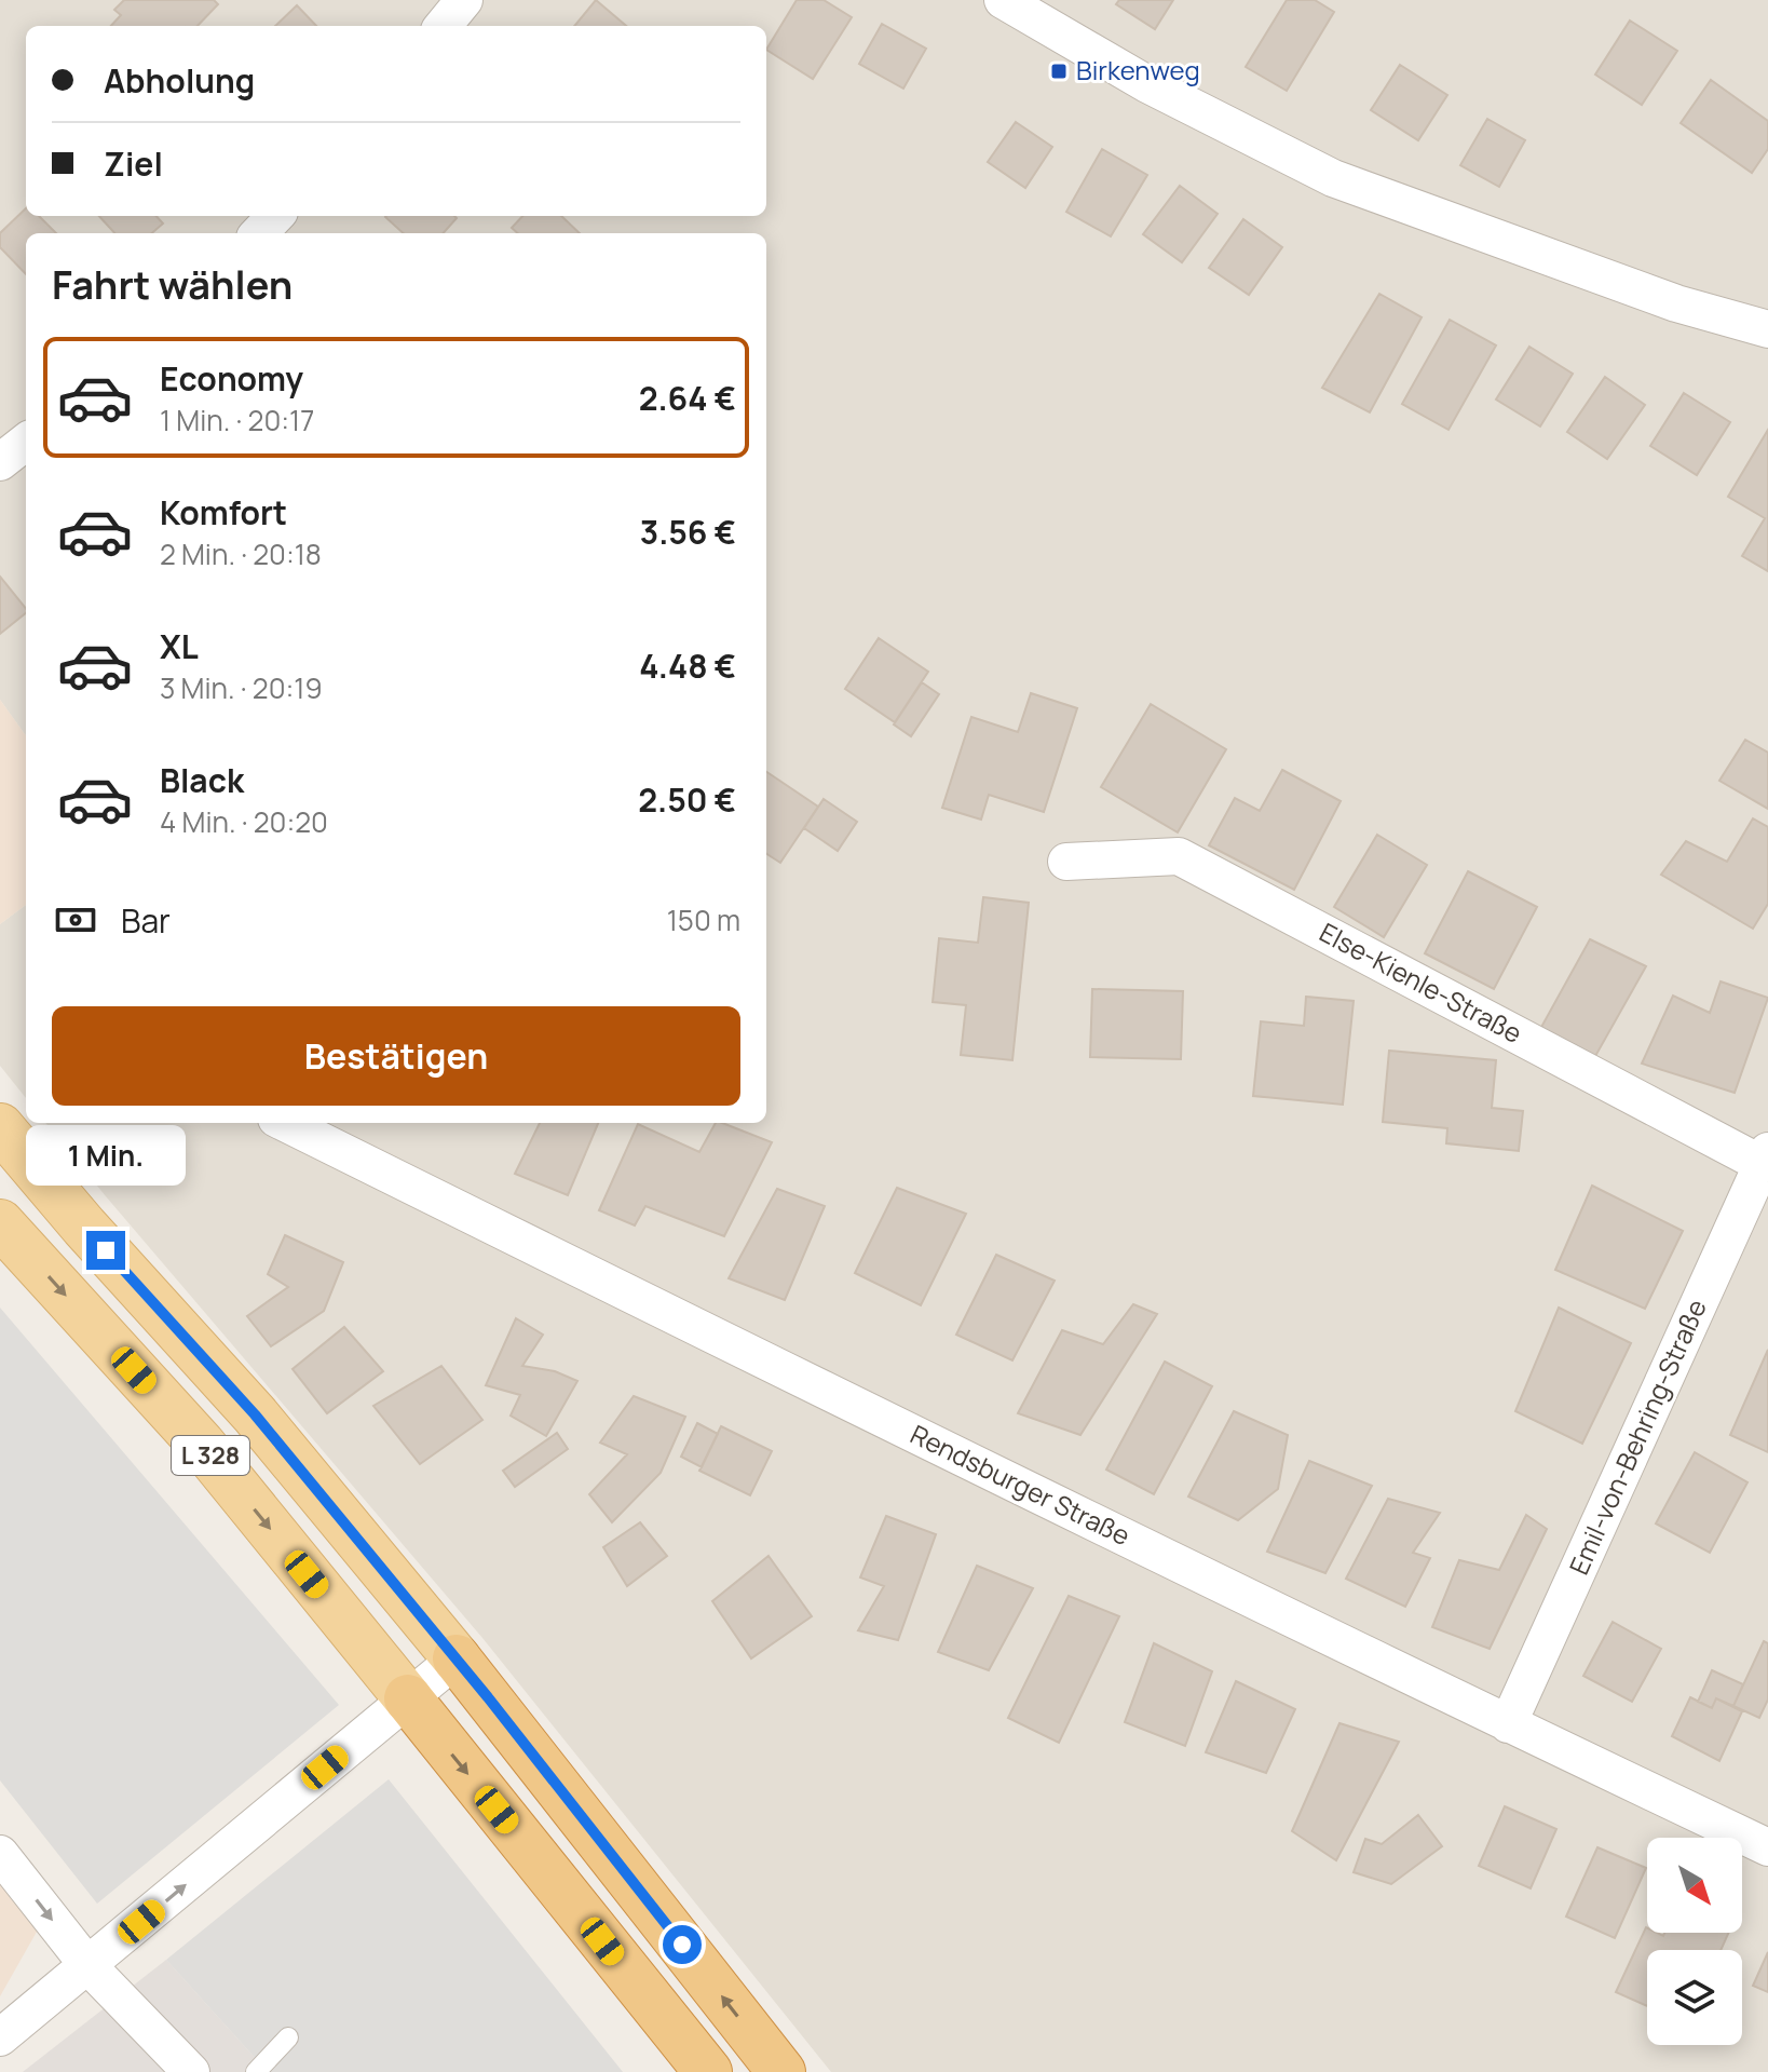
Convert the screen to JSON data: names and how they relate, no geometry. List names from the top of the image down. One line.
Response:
{"streets":{"highway":["L 328"],"street":["Else-Kienle-Straße","Emil-von-Behring-Straße","Rendsburger Straße"]},"crossings":[["Else-Kienle-Straße","Emil-von-Behring-Straße"],["Emil-von-Behring-Straße","Rendsburger Straße"]],"places":{"transit":["Birkenweg"]},"north":"bottom right","page":{"banner":["Abholung","Ziel"],"heading":"Fahrt wählen","list":[{"name":"Economy","note":"1 Min. · 20:17","value":"2.64 €"},{"name":"Komfort","note":"2 Min. · 20:18","value":"3.56 €"},{"name":"XL","note":"3 Min. · 20:19","value":"4.48 €"},{"name":"Black","note":"4 Min. · 20:20","value":"2.50 €"}],"pay":["Bar","150 m"],"buttons":"Bestätigen","bubble":"1 Min."}}
